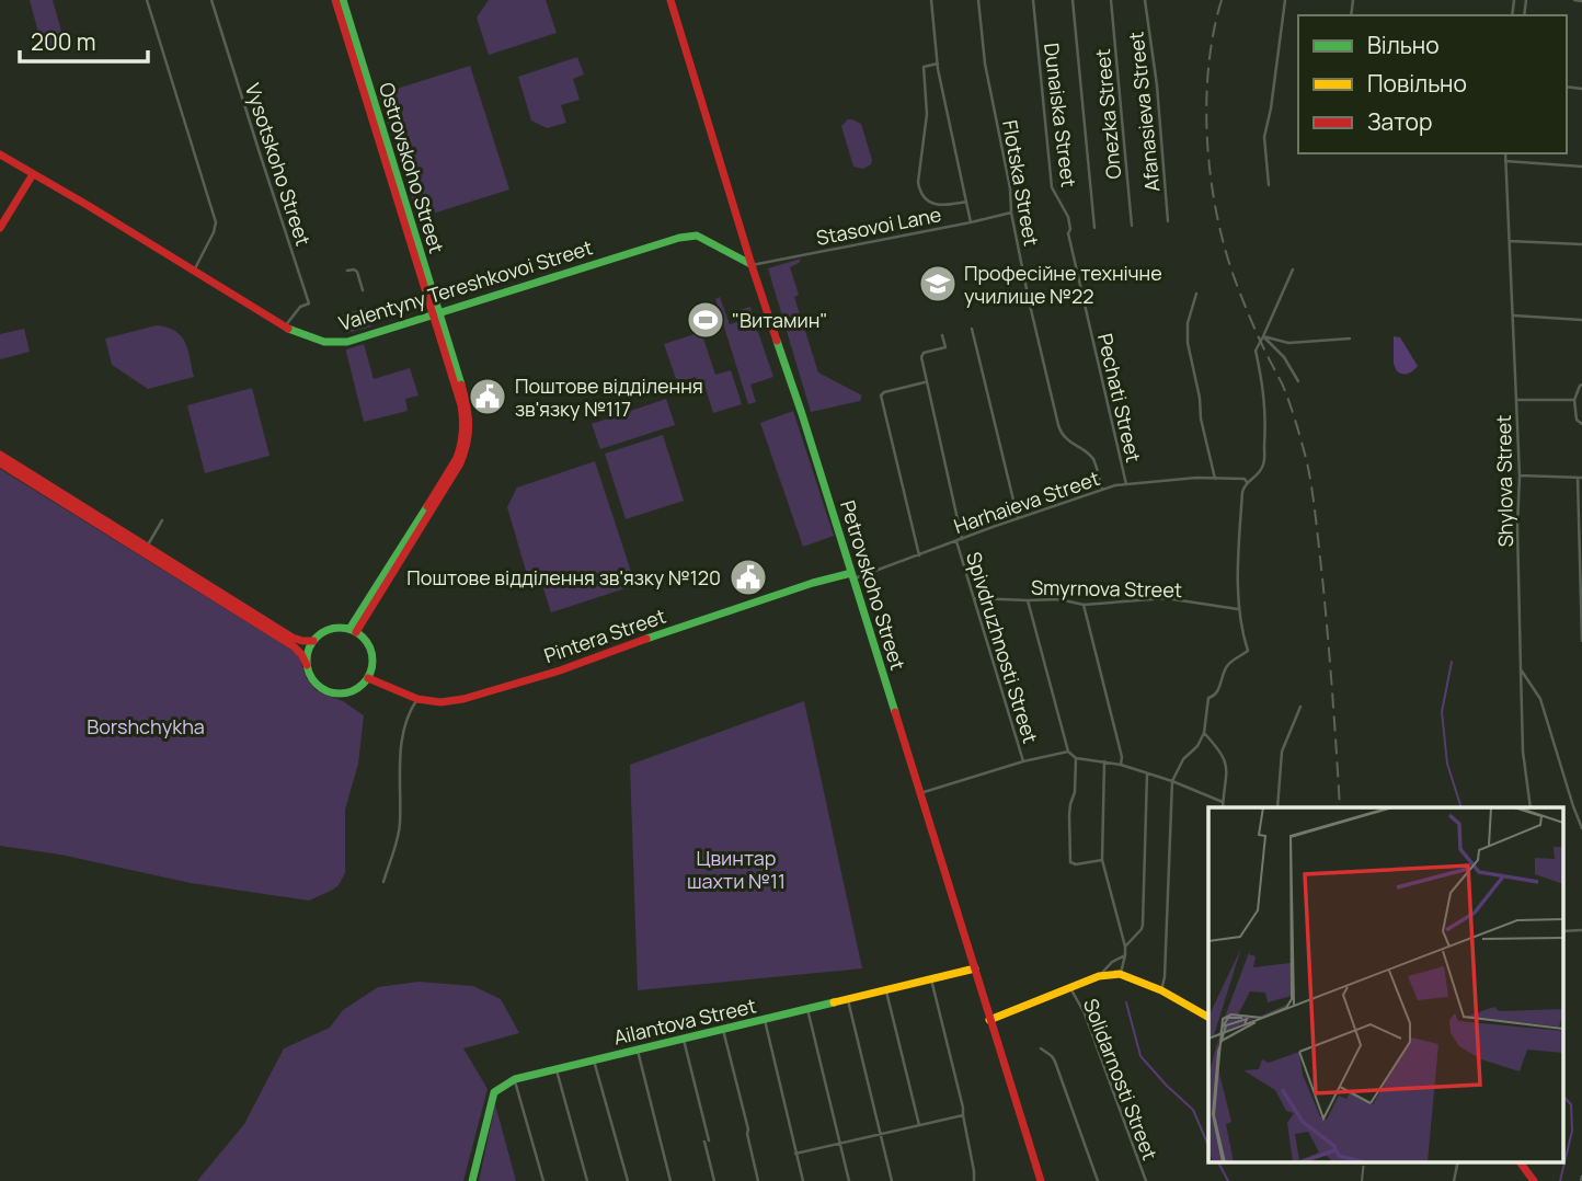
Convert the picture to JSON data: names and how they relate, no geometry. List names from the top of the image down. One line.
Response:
{"streets":{"street":["Afanasieva Street","Onezka Street","Dunaiska Street","Vysotskoho Street","Ostrovskoho Street","Flotska Street","Stasovoi Lane","Valentyny Tereshkovoi Street","Pechati Street","Shylova Street","Harhaieva Street","Petrovskoho Street","Smyrnova Street","Pintera Street","Spivdruzhnosti Street","Ailantova Street","Solidarnosti Street"]},"crossings":[["Dunaiska Street","Pechati Street"],["Vysotskoho Street","Valentyny Tereshkovoi Street"],["Ostrovskoho Street","Valentyny Tereshkovoi Street"],["Ostrovskoho Street","Pintera Street"],["Flotska Street","Stasovoi Lane"],["Flotska Street","Harhaieva Street"],["Stasovoi Lane","Valentyny Tereshkovoi Street"],["Stasovoi Lane","Petrovskoho Street"],["Valentyny Tereshkovoi Street","Petrovskoho Street"],["Pechati Street","Harhaieva Street"],["Harhaieva Street","Petrovskoho Street"],["Harhaieva Street","Pintera Street"],["Harhaieva Street","Spivdruzhnosti Street"],["Petrovskoho Street","Pintera Street"],["Petrovskoho Street","Ailantova Street"],["Smyrnova Street","Spivdruzhnosti Street"]],"parks":["Borshchykha","Цвинтар шахти №11"],"places":{"school or university":["Професійне технічне училище №22"],"sports":["\"Витамин\""],"public building":["Поштове відділення зв'язку №117","Поштове відділення зв'язку №120"]},"legend":["Вільно","Повільно","Затор"],"scale_bar":"200 m"}
